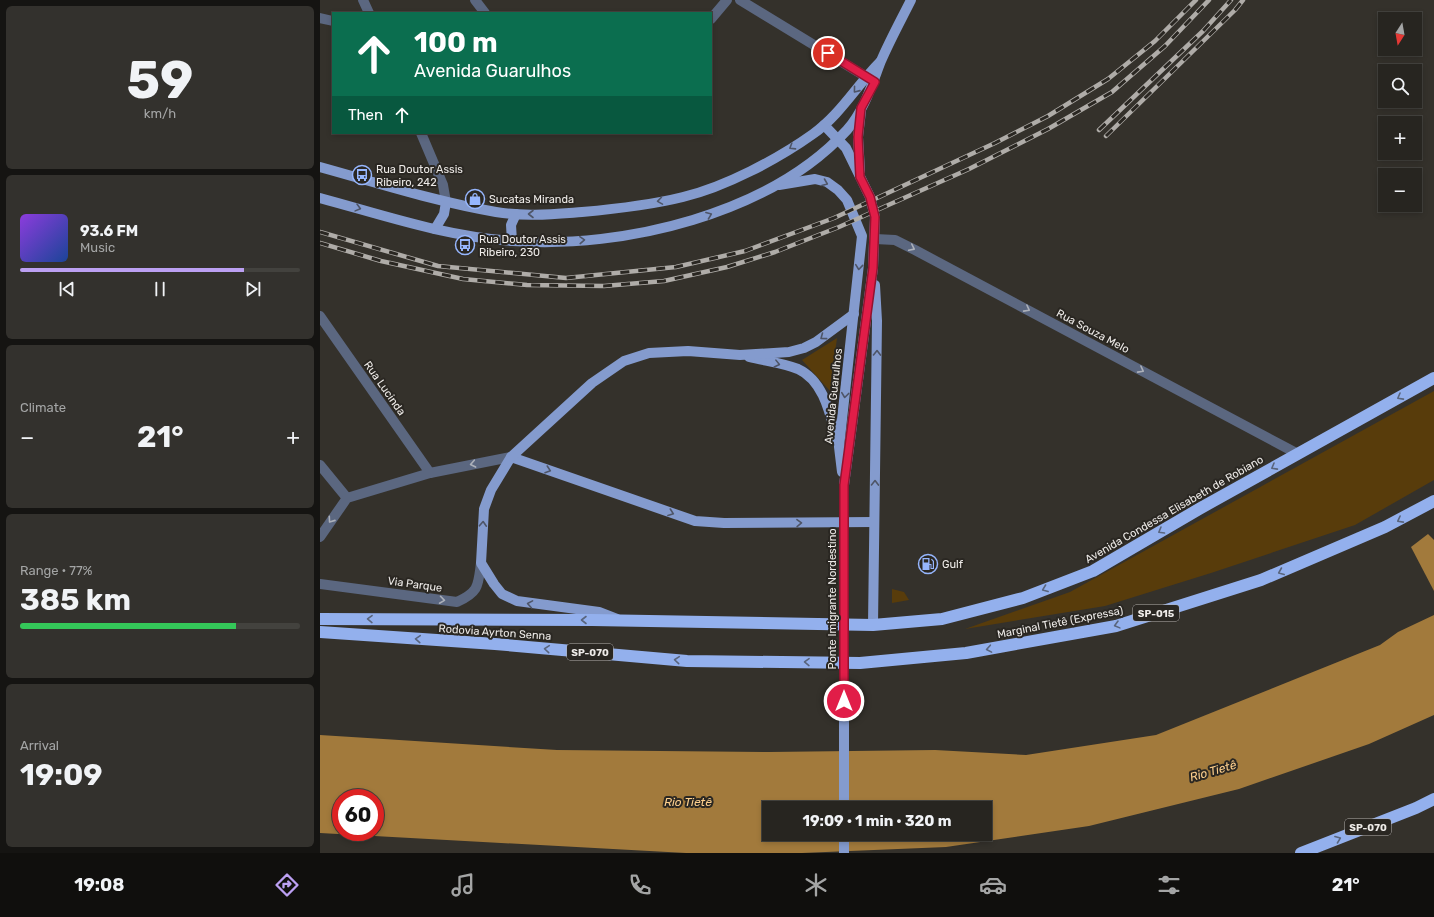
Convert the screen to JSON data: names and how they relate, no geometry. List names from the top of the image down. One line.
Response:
{"streets":{"highway":["Avenida Condessa Elisabeth de Robiano","SP-015","Marginal Tietê (Expressa)","Rodovia Ayrton Senna","SP-070"],"main road":["Avenida Guarulhos","Ponte Imigrante Nordestino"],"street":["Rua Souza Melo","Rua Lucinda","Via Parque"]},"crossings":[["Rua Souza Melo","Avenida Guarulhos"],["Rua Souza Melo","Avenida Condessa Elisabeth de Robiano"],["Avenida Guarulhos","Avenida Condessa Elisabeth de Robiano"],["Avenida Guarulhos","Ponte Imigrante Nordestino"],["Marginal Tietê (Expressa)","Rodovia Ayrton Senna"]],"one_way":["Rua Souza Melo","Avenida Condessa Elisabeth de Robiano","Via Parque","Marginal Tietê (Expressa)","Rodovia Ayrton Senna"],"water":["Rio Tietê"],"places":{"bus stop":["Rua Doutor Assis Ribeiro, 242","Rua Doutor Assis Ribeiro, 230"],"shop":["Sucatas Miranda"],"fuel station":["Gulf"]},"north":"bottom","page":{"tile":[["59","km/h"],"Climate",["Range · 77%","385 km"],["Arrival","19:09"]],"map_buttons":["+","−"],"turn":["100 m","Avenida Guarulhos"],"then":"Then","song":["93.6 FM","Music"],"heat":["−","21°","+"],"limit":"60","trip":"19:09 · 1 min · 320 m","tabs":["19:08","21°"]}}
